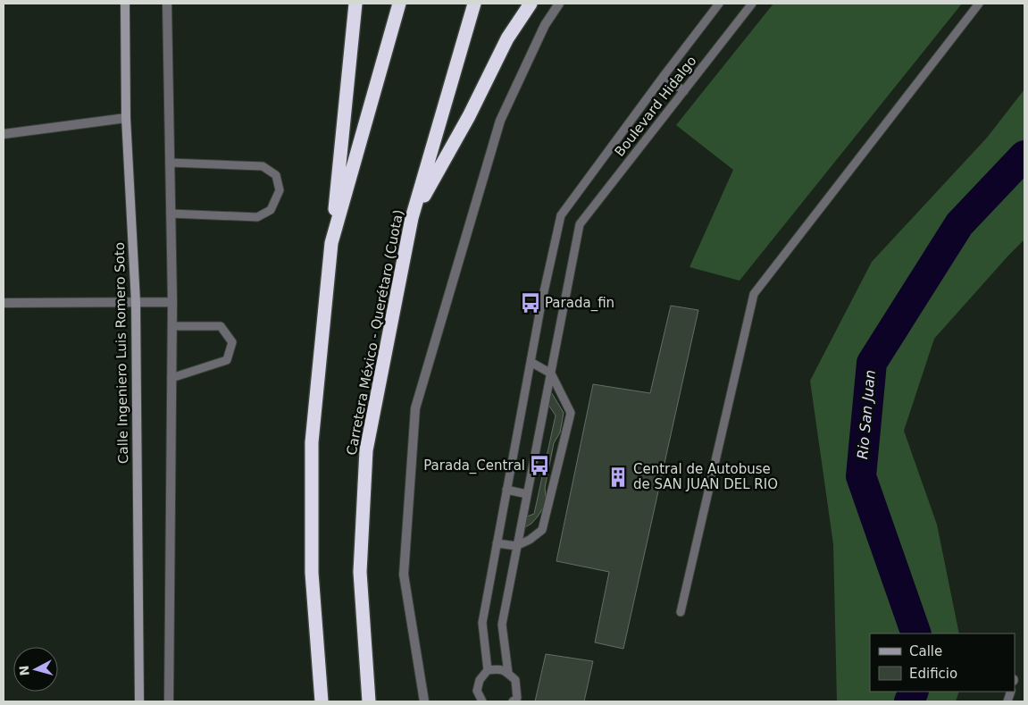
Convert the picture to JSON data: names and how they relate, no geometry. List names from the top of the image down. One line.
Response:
{"streets":{"highway":["Carretera México - Querétaro (Cuota)"],"street":["Calle Ingeniero Luis Romero Soto"],"lane":["Boulevard Hidalgo"]},"water":["Rio San Juan"],"places":{"bus stop":["Parada_fin","Parada_Central"],"building":["Central de Autobuse de SAN JUAN DEL RIO"]},"legend":["Calle","Edificio"],"north":"left"}
